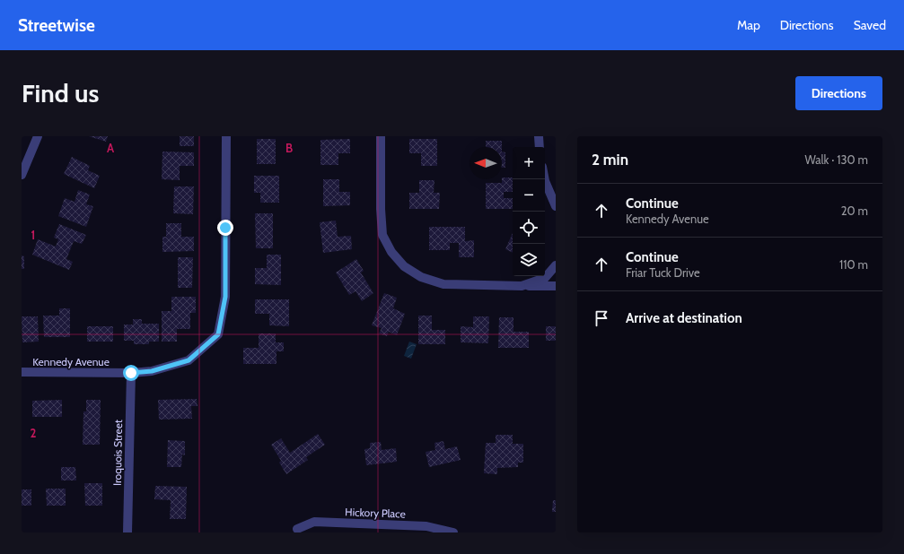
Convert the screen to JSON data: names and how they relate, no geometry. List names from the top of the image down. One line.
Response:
{"streets":{"street":["Kennedy Avenue","Iroquois Street","Hickory Place"]},"crossings":[["Kennedy Avenue","Iroquois Street"]],"north":"left","page":{"header":"Streetwise","nav":["Map","Directions","Saved"],"buttons":"Directions","title":"Find us","heading":["2 min","Walk · 130 m"],"map_buttons":["+","−"],"list":[["Continue","Kennedy Avenue","20 m"],["Continue","Friar Tuck Drive","110 m"],"Arrive at destination"]},"grid":{"columns":["A","B"],"rows":["1","2"]}}
